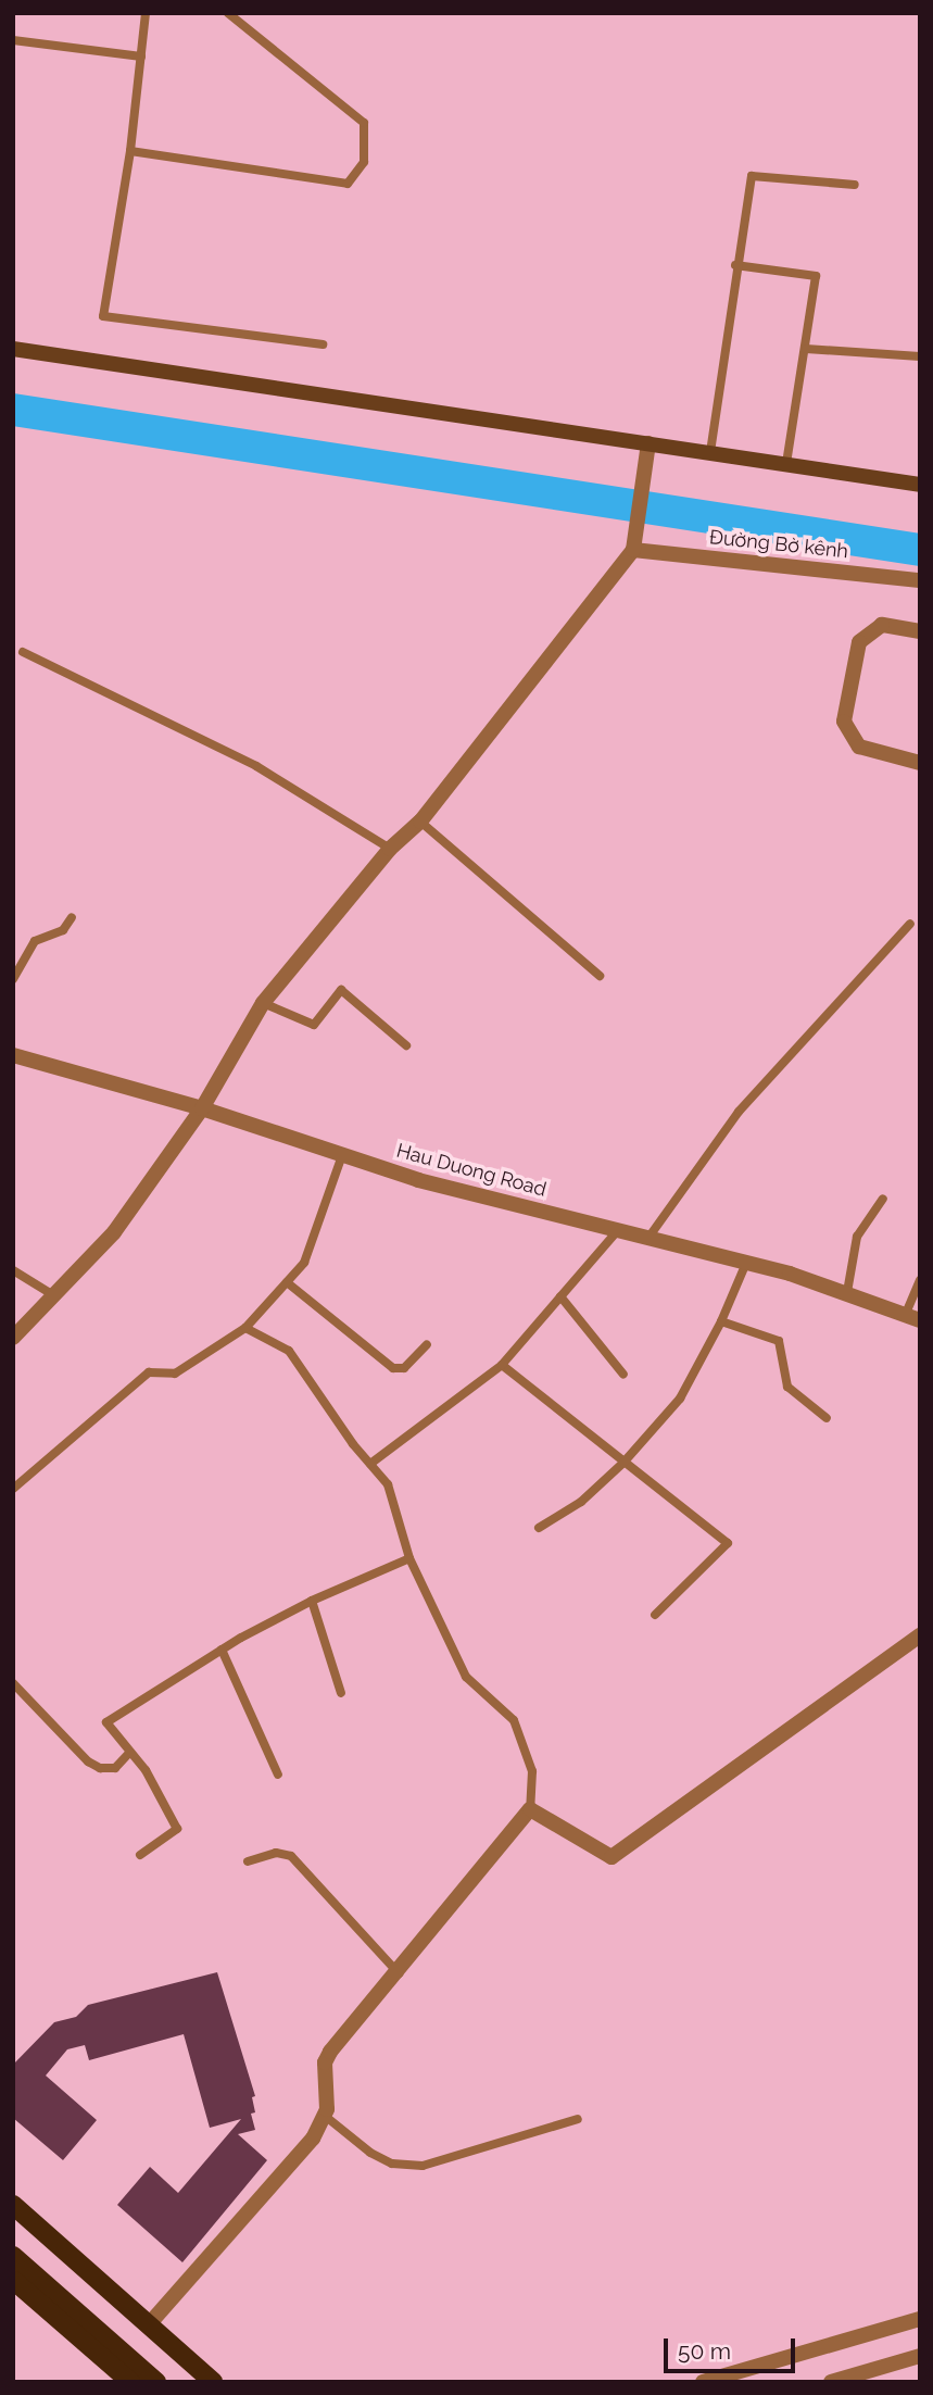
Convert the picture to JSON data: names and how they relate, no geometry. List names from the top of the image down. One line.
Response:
{"streets":{"street":["Đường Bờ kênh","Hau Duong Road"]},"scale_bar":"50 m"}
